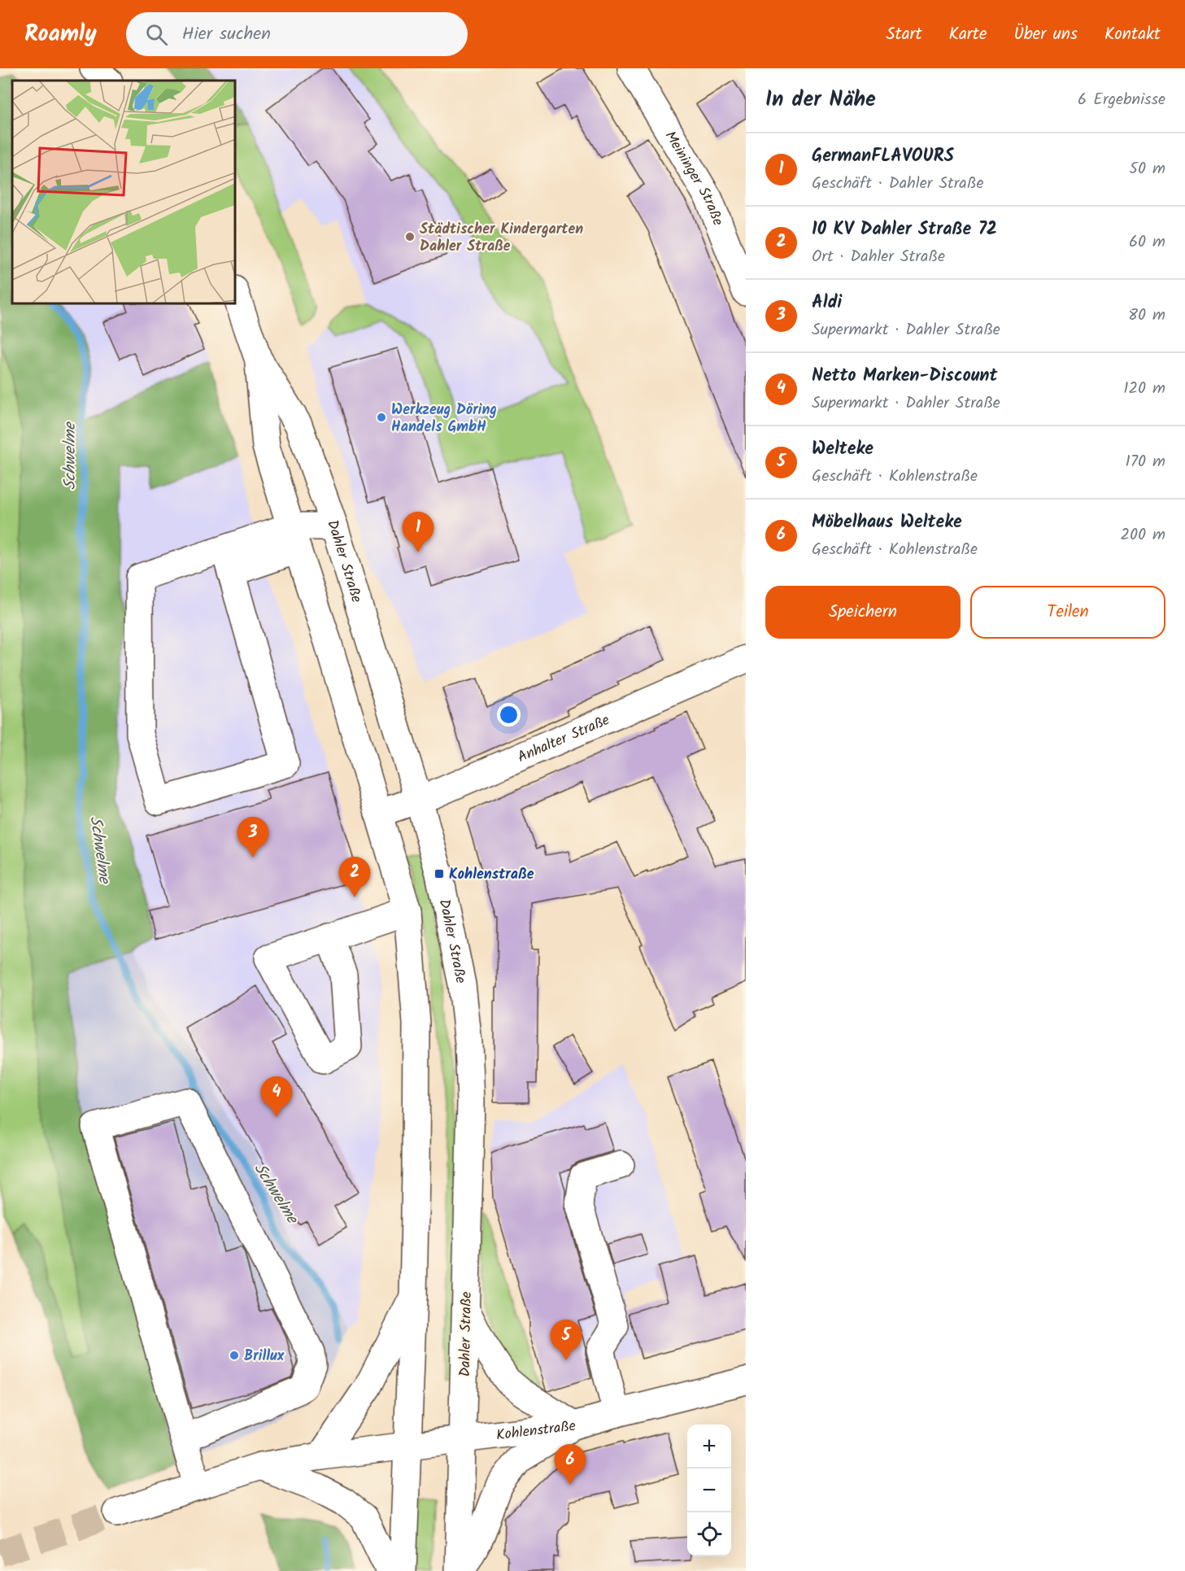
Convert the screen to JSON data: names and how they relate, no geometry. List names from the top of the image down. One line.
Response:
{"streets":{"main road":["Meininger Straße","Dahler Straße","Anhalter Straße","Kohlenstraße"]},"crossings":[["Dahler Straße","Anhalter Straße"],["Dahler Straße","Kohlenstraße"]],"water":["Schwelme"],"places":{"other":["Städtischer Kindergarten Dahler Straße","Werkzeug Döring Handels GmbH","Brillux"],"transit":["Kohlenstraße"]},"page":{"header":"Roamly","search":"Hier suchen","nav":["Start","Karte","Über uns","Kontakt"],"heading":["In der Nähe","6 Ergebnisse"],"list":[{"mark":"1","name":"GermanFLAVOURS","note":"Geschäft · Dahler Straße","value":"50 m"},{"mark":"2","name":"10 KV Dahler Straße 72","note":"Ort · Dahler Straße","value":"60 m"},{"mark":"3","name":"Aldi","note":"Supermarkt · Dahler Straße","value":"80 m"},{"mark":"4","name":"Netto Marken-Discount","note":"Supermarkt · Dahler Straße","value":"120 m"},{"mark":"5","name":"Welteke","note":"Geschäft · Kohlenstraße","value":"170 m"},{"mark":"6","name":"Möbelhaus Welteke","note":"Geschäft · Kohlenstraße","value":"200 m"}],"pins":["1","3","2","4","5","6"],"buttons":["Speichern","Teilen"],"map_buttons":["+","−"]}}
